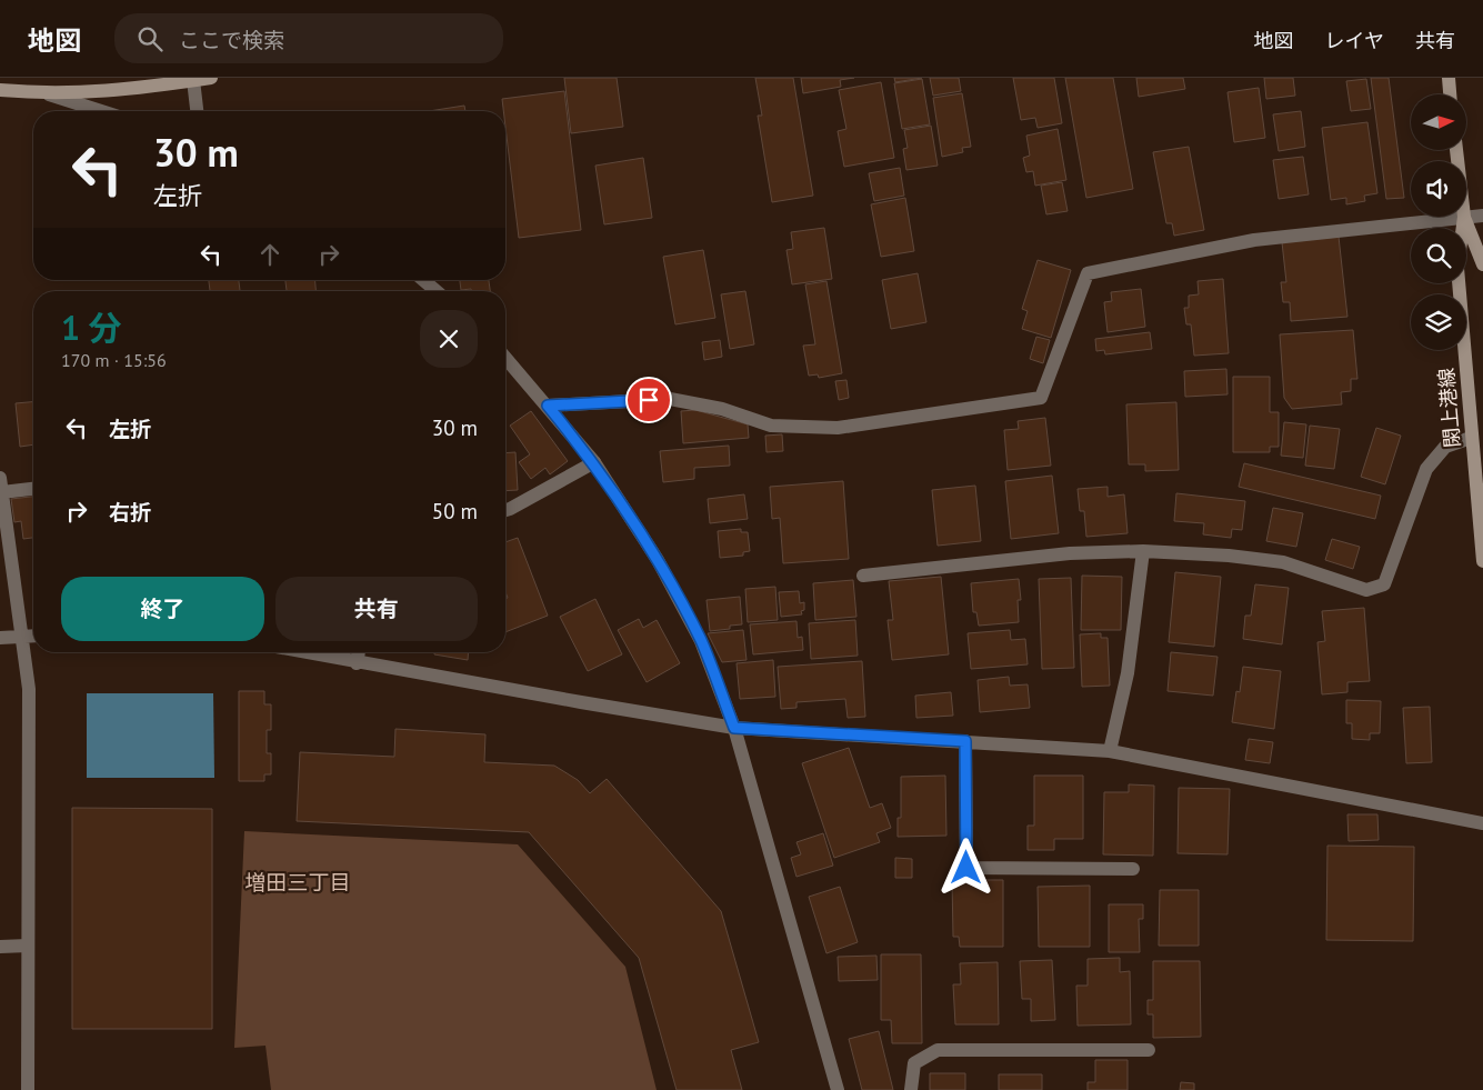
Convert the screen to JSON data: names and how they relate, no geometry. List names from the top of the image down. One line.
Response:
{"streets":{"main road":["閖上港線"]},"districts":["増田三丁目"],"north":"right","page":{"header":"地図","search":"ここで検索","nav":["地図","レイヤ","共有"],"turn":["30 m","左折"],"heading":["1 分","170 m · 15:56"],"list":[{"name":"左折","value":"30 m"},{"name":"右折","value":"50 m"}],"buttons":["終了","共有"]}}
